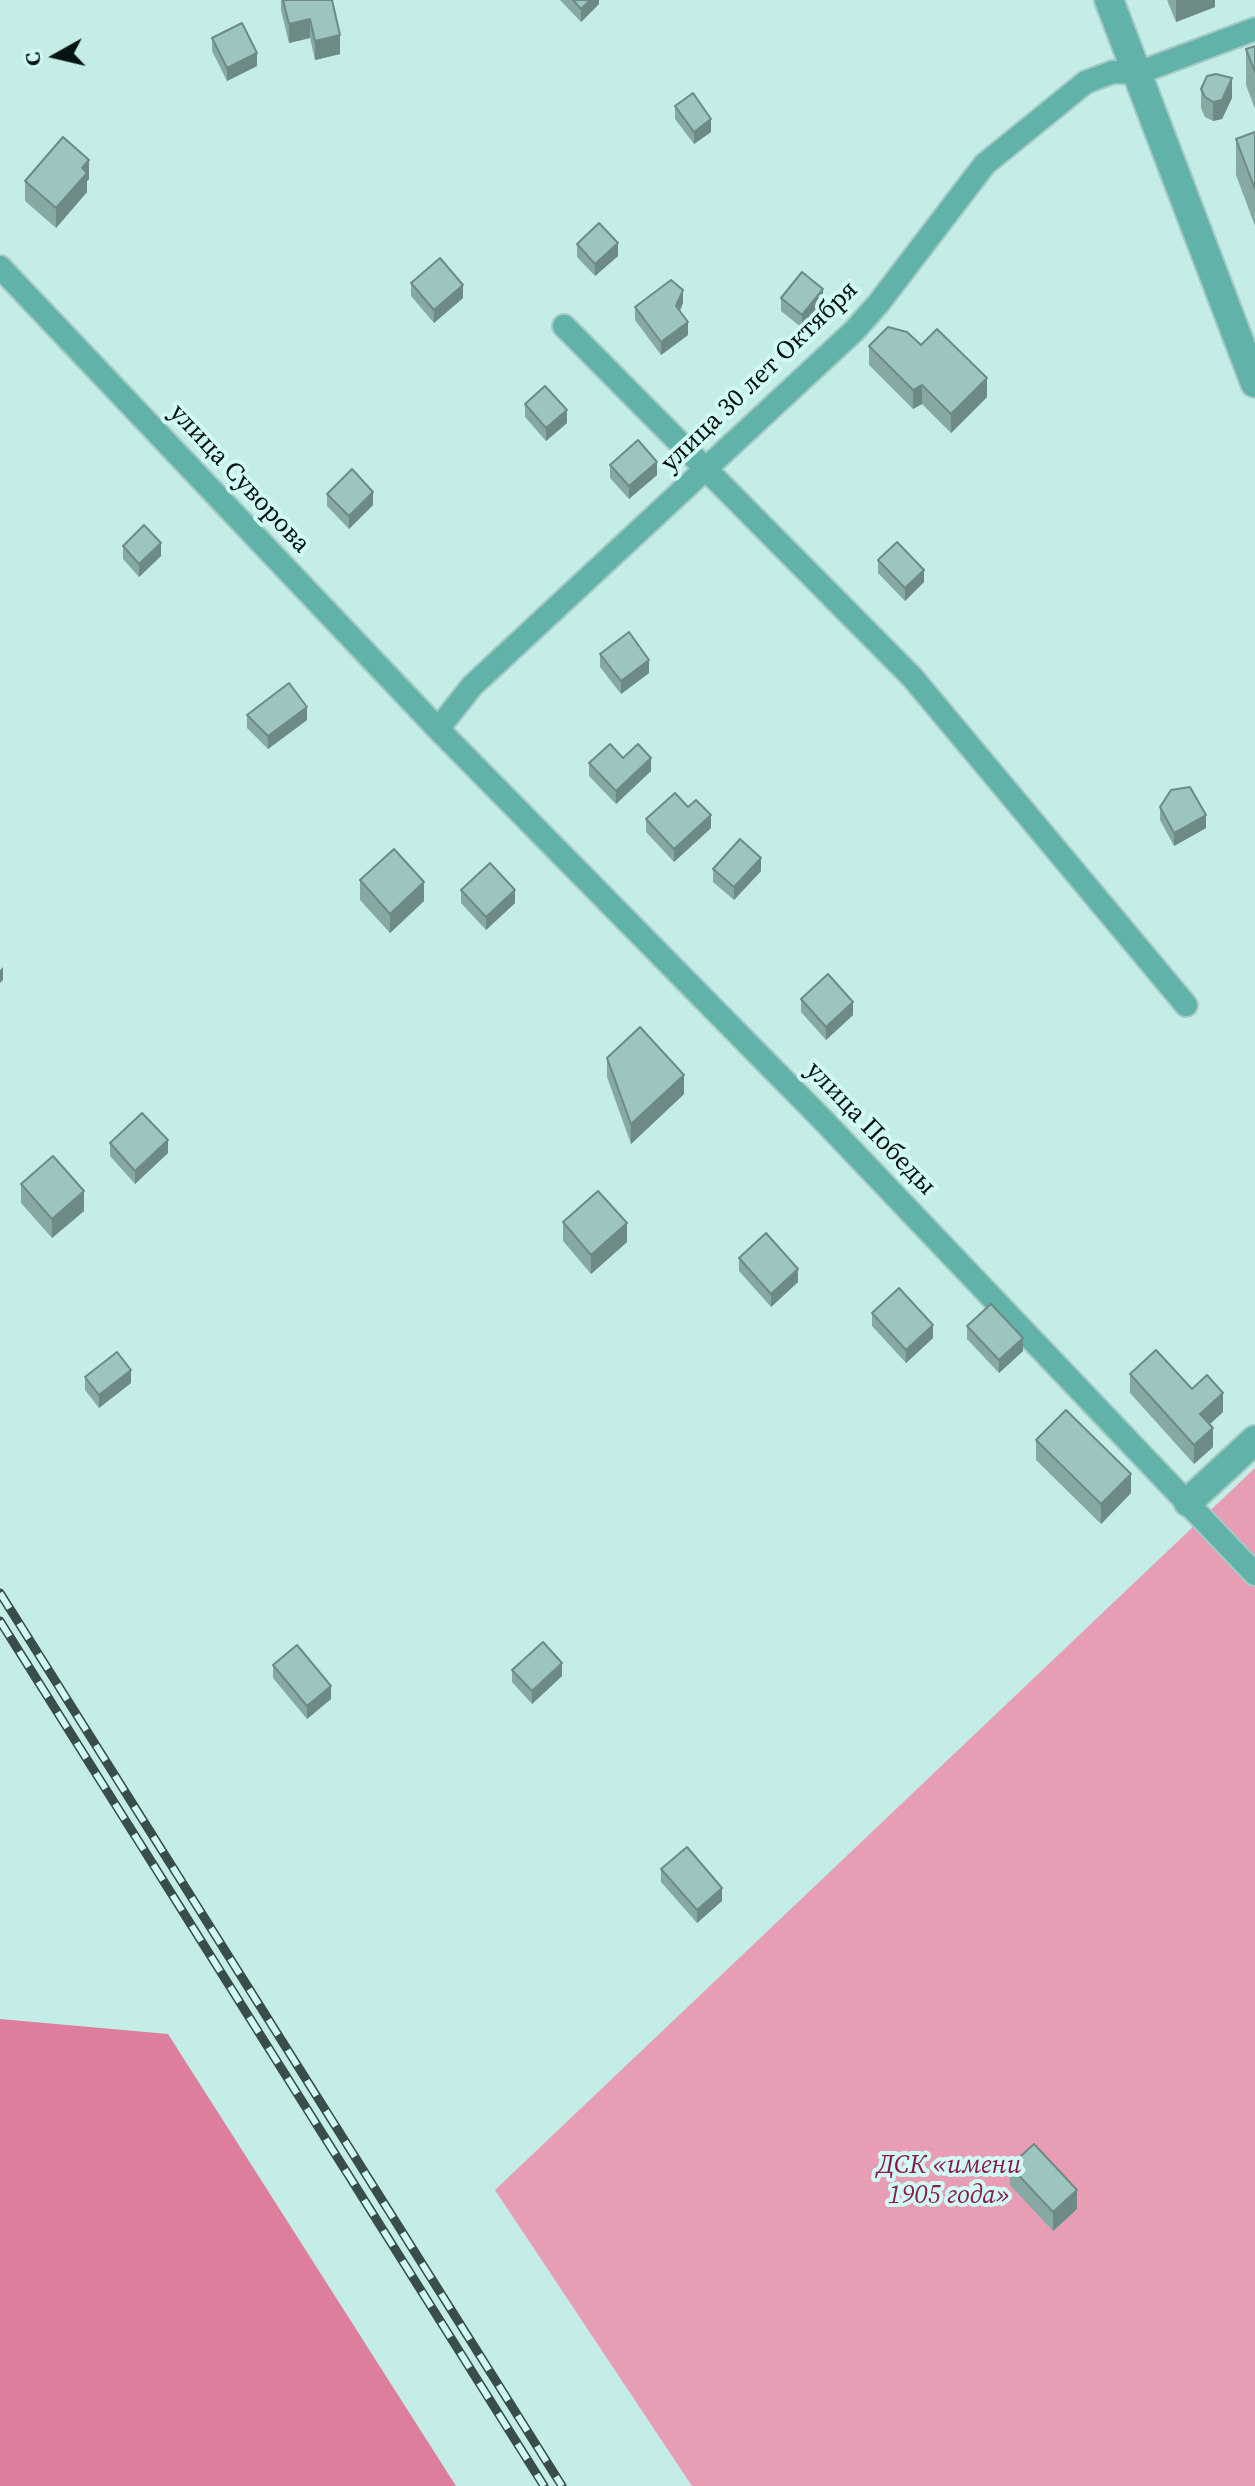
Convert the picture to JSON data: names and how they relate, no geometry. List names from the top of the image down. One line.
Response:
{"streets":{"street":["улица 30 лет Октября","улица Суворова","улица Победы"]},"crossings":[["улица 30 лет Октября","улица Суворова"],["улица 30 лет Октября","улица Победы"],["улица Суворова","улица Победы"]],"parks":["ДСК «имени 1905 года»"],"north":"left"}
